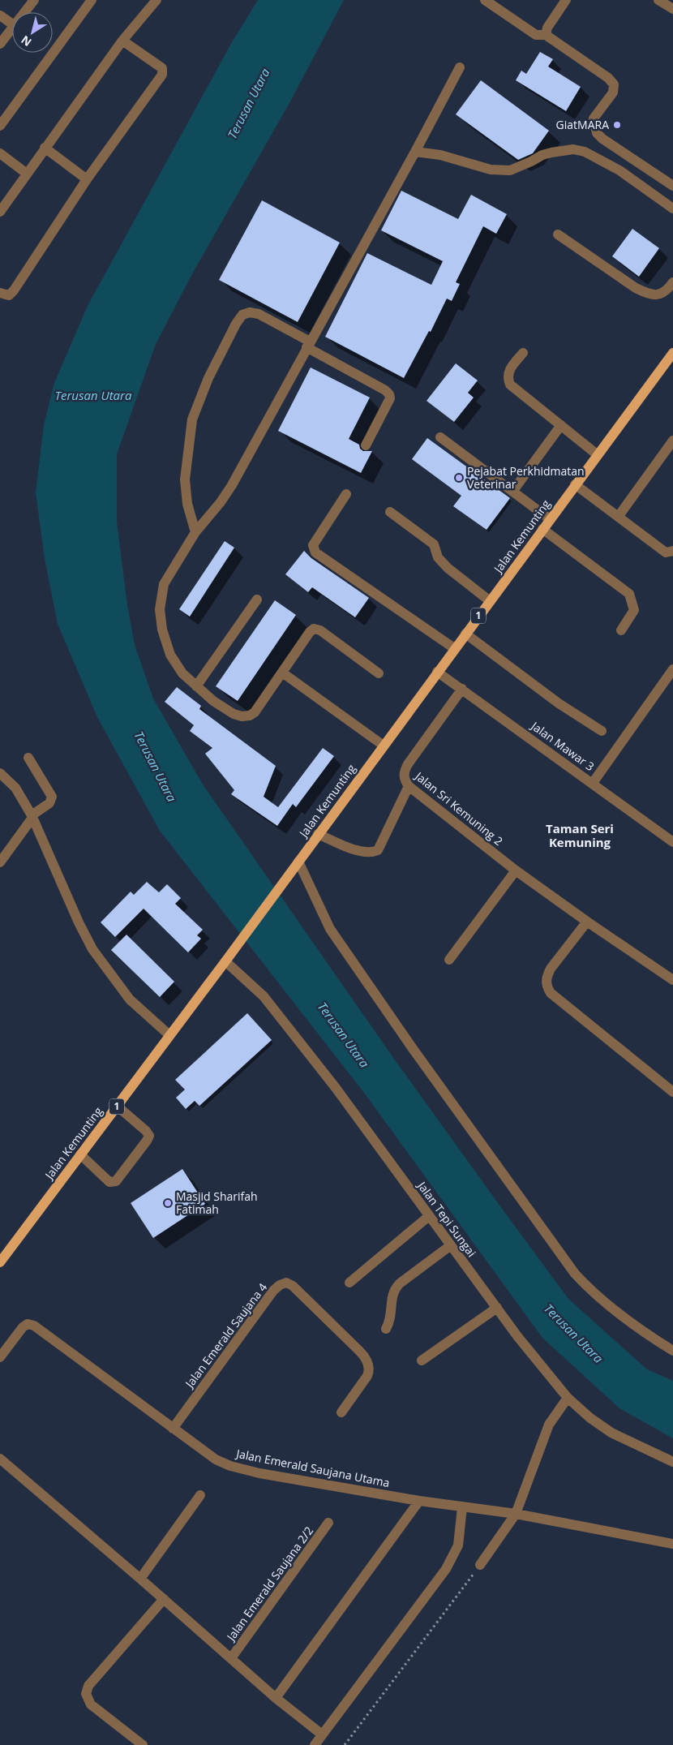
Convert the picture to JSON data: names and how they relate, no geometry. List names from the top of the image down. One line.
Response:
{"streets":{"main road":["Jalan Kemunting","1"],"street":["Jalan Mawar 3","Jalan Sri Kemuning 2","Jalan Tepi Sungai","Jalan Emerald Saujana 4","Jalan Emerald Saujana Utama","Jalan Emerald Saujana 2/2"]},"crossings":[["Jalan Kemunting","Jalan Mawar 3"],["Jalan Kemunting","Jalan Tepi Sungai"],["Jalan Mawar 3","Jalan Sri Kemuning 2"],["Jalan Emerald Saujana 4","Jalan Emerald Saujana Utama"]],"districts":["Taman Seri Kemuning"],"water":["Terusan Utara"],"places":["GiatMARA","Pejabat Perkhidmatan Veterinar","Masjid Sharifah Fatimah"],"north":"bottom left"}
